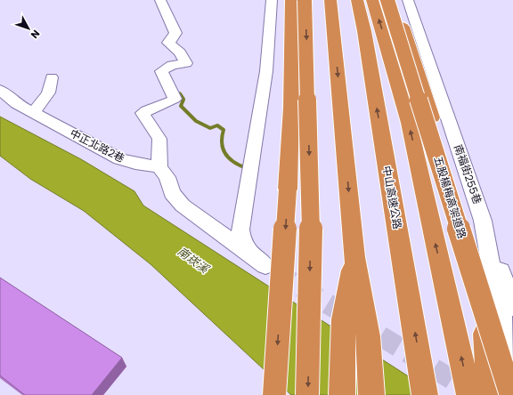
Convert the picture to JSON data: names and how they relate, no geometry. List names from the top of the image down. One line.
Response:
{"streets":{"highway":["中山高速公路","五股楊梅高架道路"],"street":["中正北路2巷","南福街255巷"]},"water":["南崁溪"],"north":"bottom right"}
